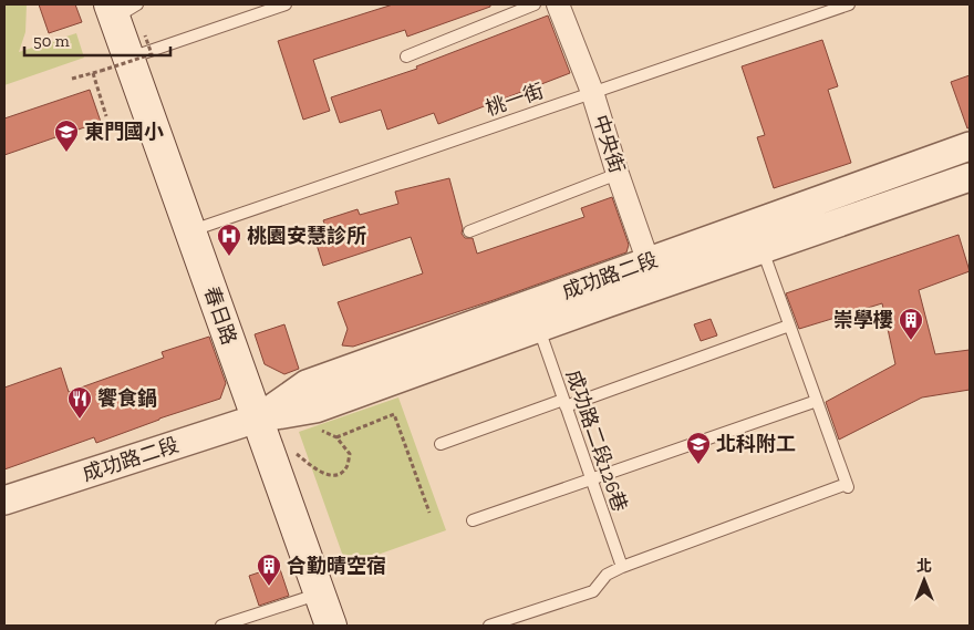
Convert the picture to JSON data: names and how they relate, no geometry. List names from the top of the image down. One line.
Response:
{"streets":{"main road":["春日路"],"street":["中央街","成功路二段"],"lane":["桃一街","成功路二段126巷"]},"crossings":[["桃一街","中央街"],["桃一街","春日路"],["中央街","成功路二段"],["成功路二段","春日路"],["成功路二段","成功路二段126巷"]],"places":{"school or university":["東門國小","北科附工"],"hospital":["桃園安慧診所"],"building":["崇學樓","合勤晴空宿"],"restaurant":["饗食鍋"]},"scale_bar":"50 m","north":"top"}
